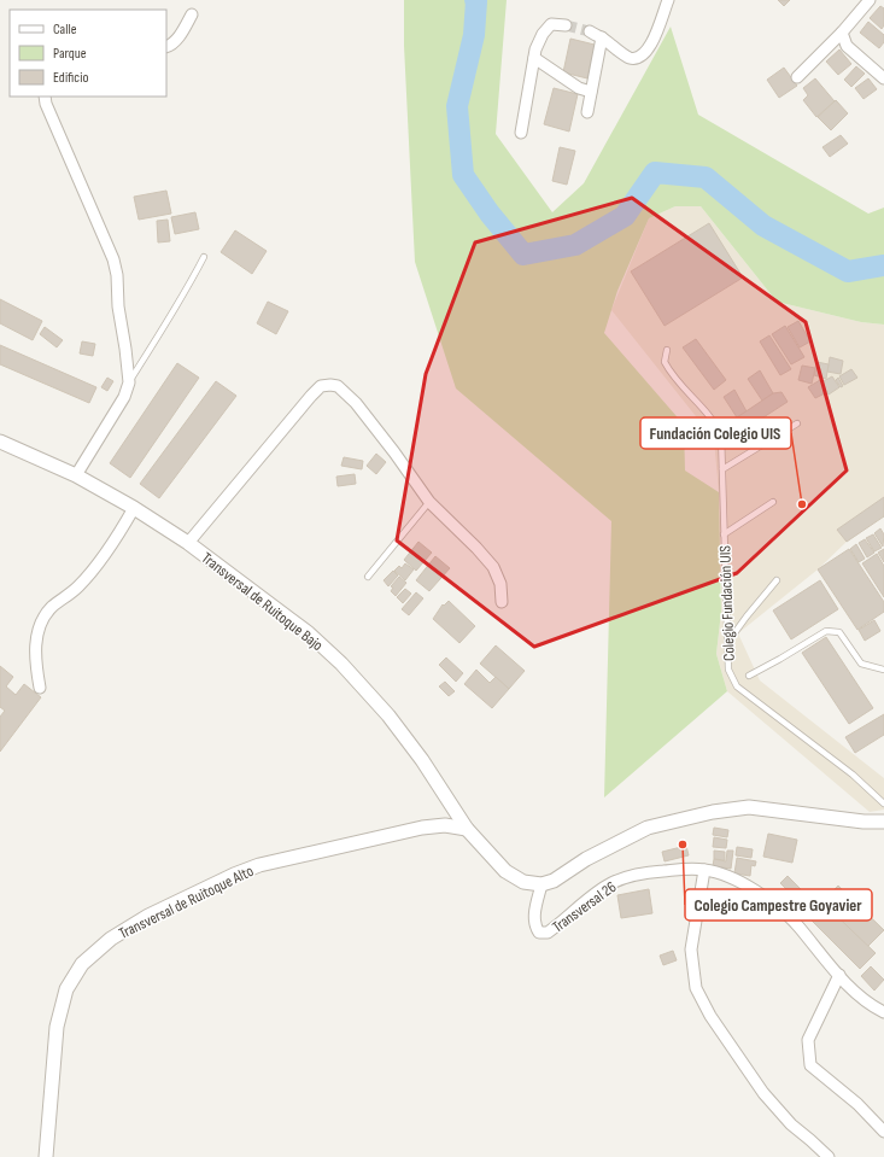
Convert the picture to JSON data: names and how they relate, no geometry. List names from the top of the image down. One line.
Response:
{"streets":{"street":["Transversal de Ruitoque Bajo","Transversal de Ruitoque Alto","Transversal 26"],"lane":["Colegio Fundación UIS"]},"crossings":[["Transversal de Ruitoque Bajo","Transversal de Ruitoque Alto"],["Transversal de Ruitoque Bajo","Transversal 26"]],"places":["Fundación Colegio UIS","Colegio Campestre Goyavier"],"legend":["Calle","Parque","Edificio"]}
